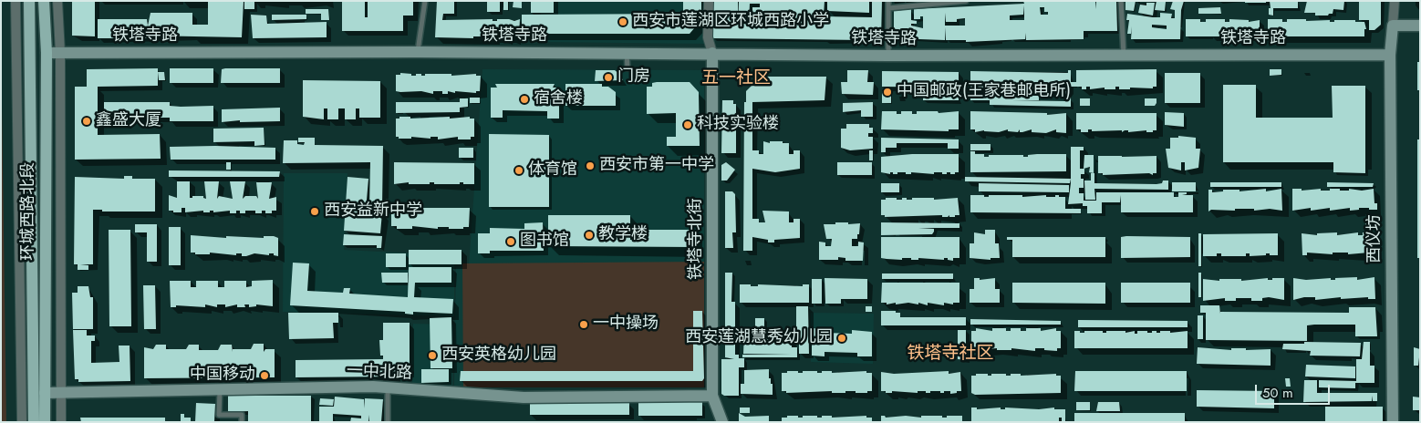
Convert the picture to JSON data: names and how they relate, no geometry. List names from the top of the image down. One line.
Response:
{"streets":{"main road":["环城西路北段"],"street":["铁塔寺路","铁塔寺北街","西仪坊","一中北路"]},"crossings":[["铁塔寺路","环城西路北段"],["铁塔寺路","铁塔寺北街"],["铁塔寺路","西仪坊"],["环城西路北段","一中北路"],["铁塔寺北街","一中北路"]],"districts":["五一社区","铁塔寺社区"],"places":["西安市莲湖区环城西路小学","门房","中国邮政(王家巷邮电所)","宿舍楼","鑫盛大厦","科技实验楼","西安市第一中学","体育馆","西安益新中学","教学楼","图书馆","一中操场","西安莲湖慧秀幼儿园","西安英格幼儿园","中国移动"],"scale_bar":"50 m"}
